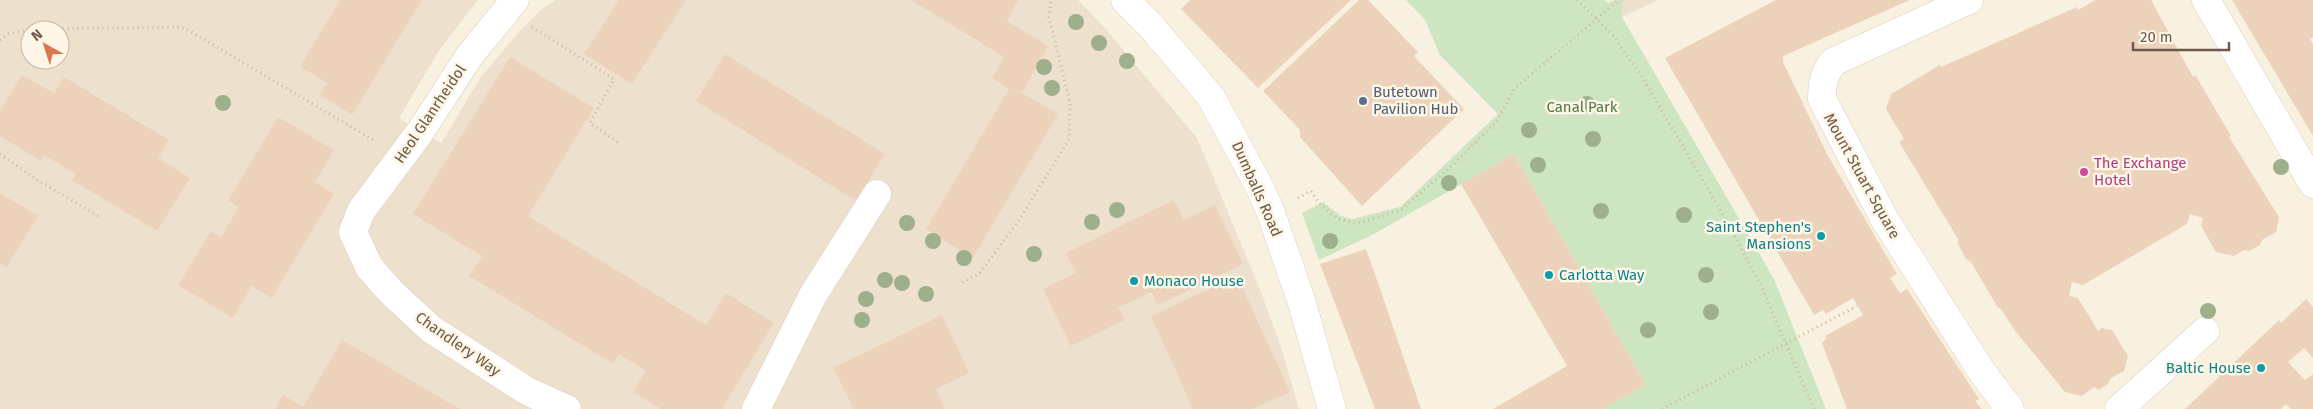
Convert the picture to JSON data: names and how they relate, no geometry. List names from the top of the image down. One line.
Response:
{"streets":{"street":["Heol Glanrheidol","Mount Stuart Square","Dumballs Road","Chandlery Way"]},"crossings":[["Heol Glanrheidol","Chandlery Way"]],"parks":["Canal Park"],"places":["Butetown Pavilion Hub","The Exchange Hotel","Saint Stephen's Mansions","Carlotta Way","Monaco House","Baltic House"],"scale_bar":"20 m","north":"top left"}
